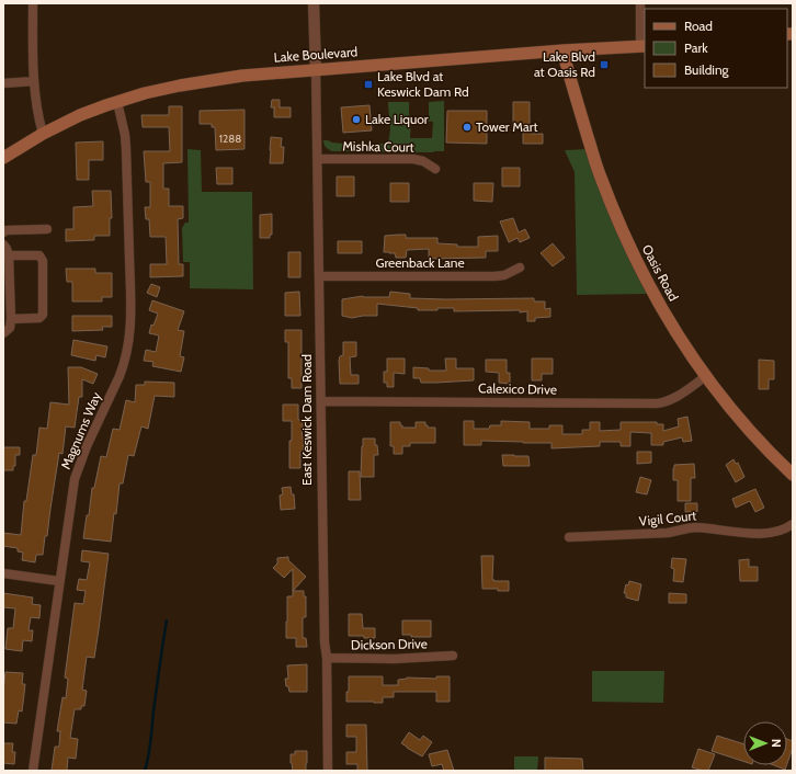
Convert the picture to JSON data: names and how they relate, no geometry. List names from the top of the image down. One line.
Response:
{"streets":{"main road":["Lake Boulevard","Oasis Road"],"street":["Mishka Court","Greenback Lane","Calexico Drive","East Keswick Dam Road","Magnums Way","Vigil Court","Dickson Drive"]},"crossings":[["Lake Boulevard","Oasis Road"],["Lake Boulevard","East Keswick Dam Road"],["Lake Boulevard","Magnums Way"],["Mishka Court","East Keswick Dam Road"],["Greenback Lane","East Keswick Dam Road"],["Oasis Road","Calexico Drive"],["Calexico Drive","East Keswick Dam Road"],["East Keswick Dam Road","Dickson Drive"]],"places":{"transit":["Lake Blvd at Oasis Rd","Lake Blvd at Keswick Dam Rd"],"other":["Lake Liquor","Tower Mart"]},"house_numbers":["1288"],"legend":["Road","Park","Building"],"north":"right"}
